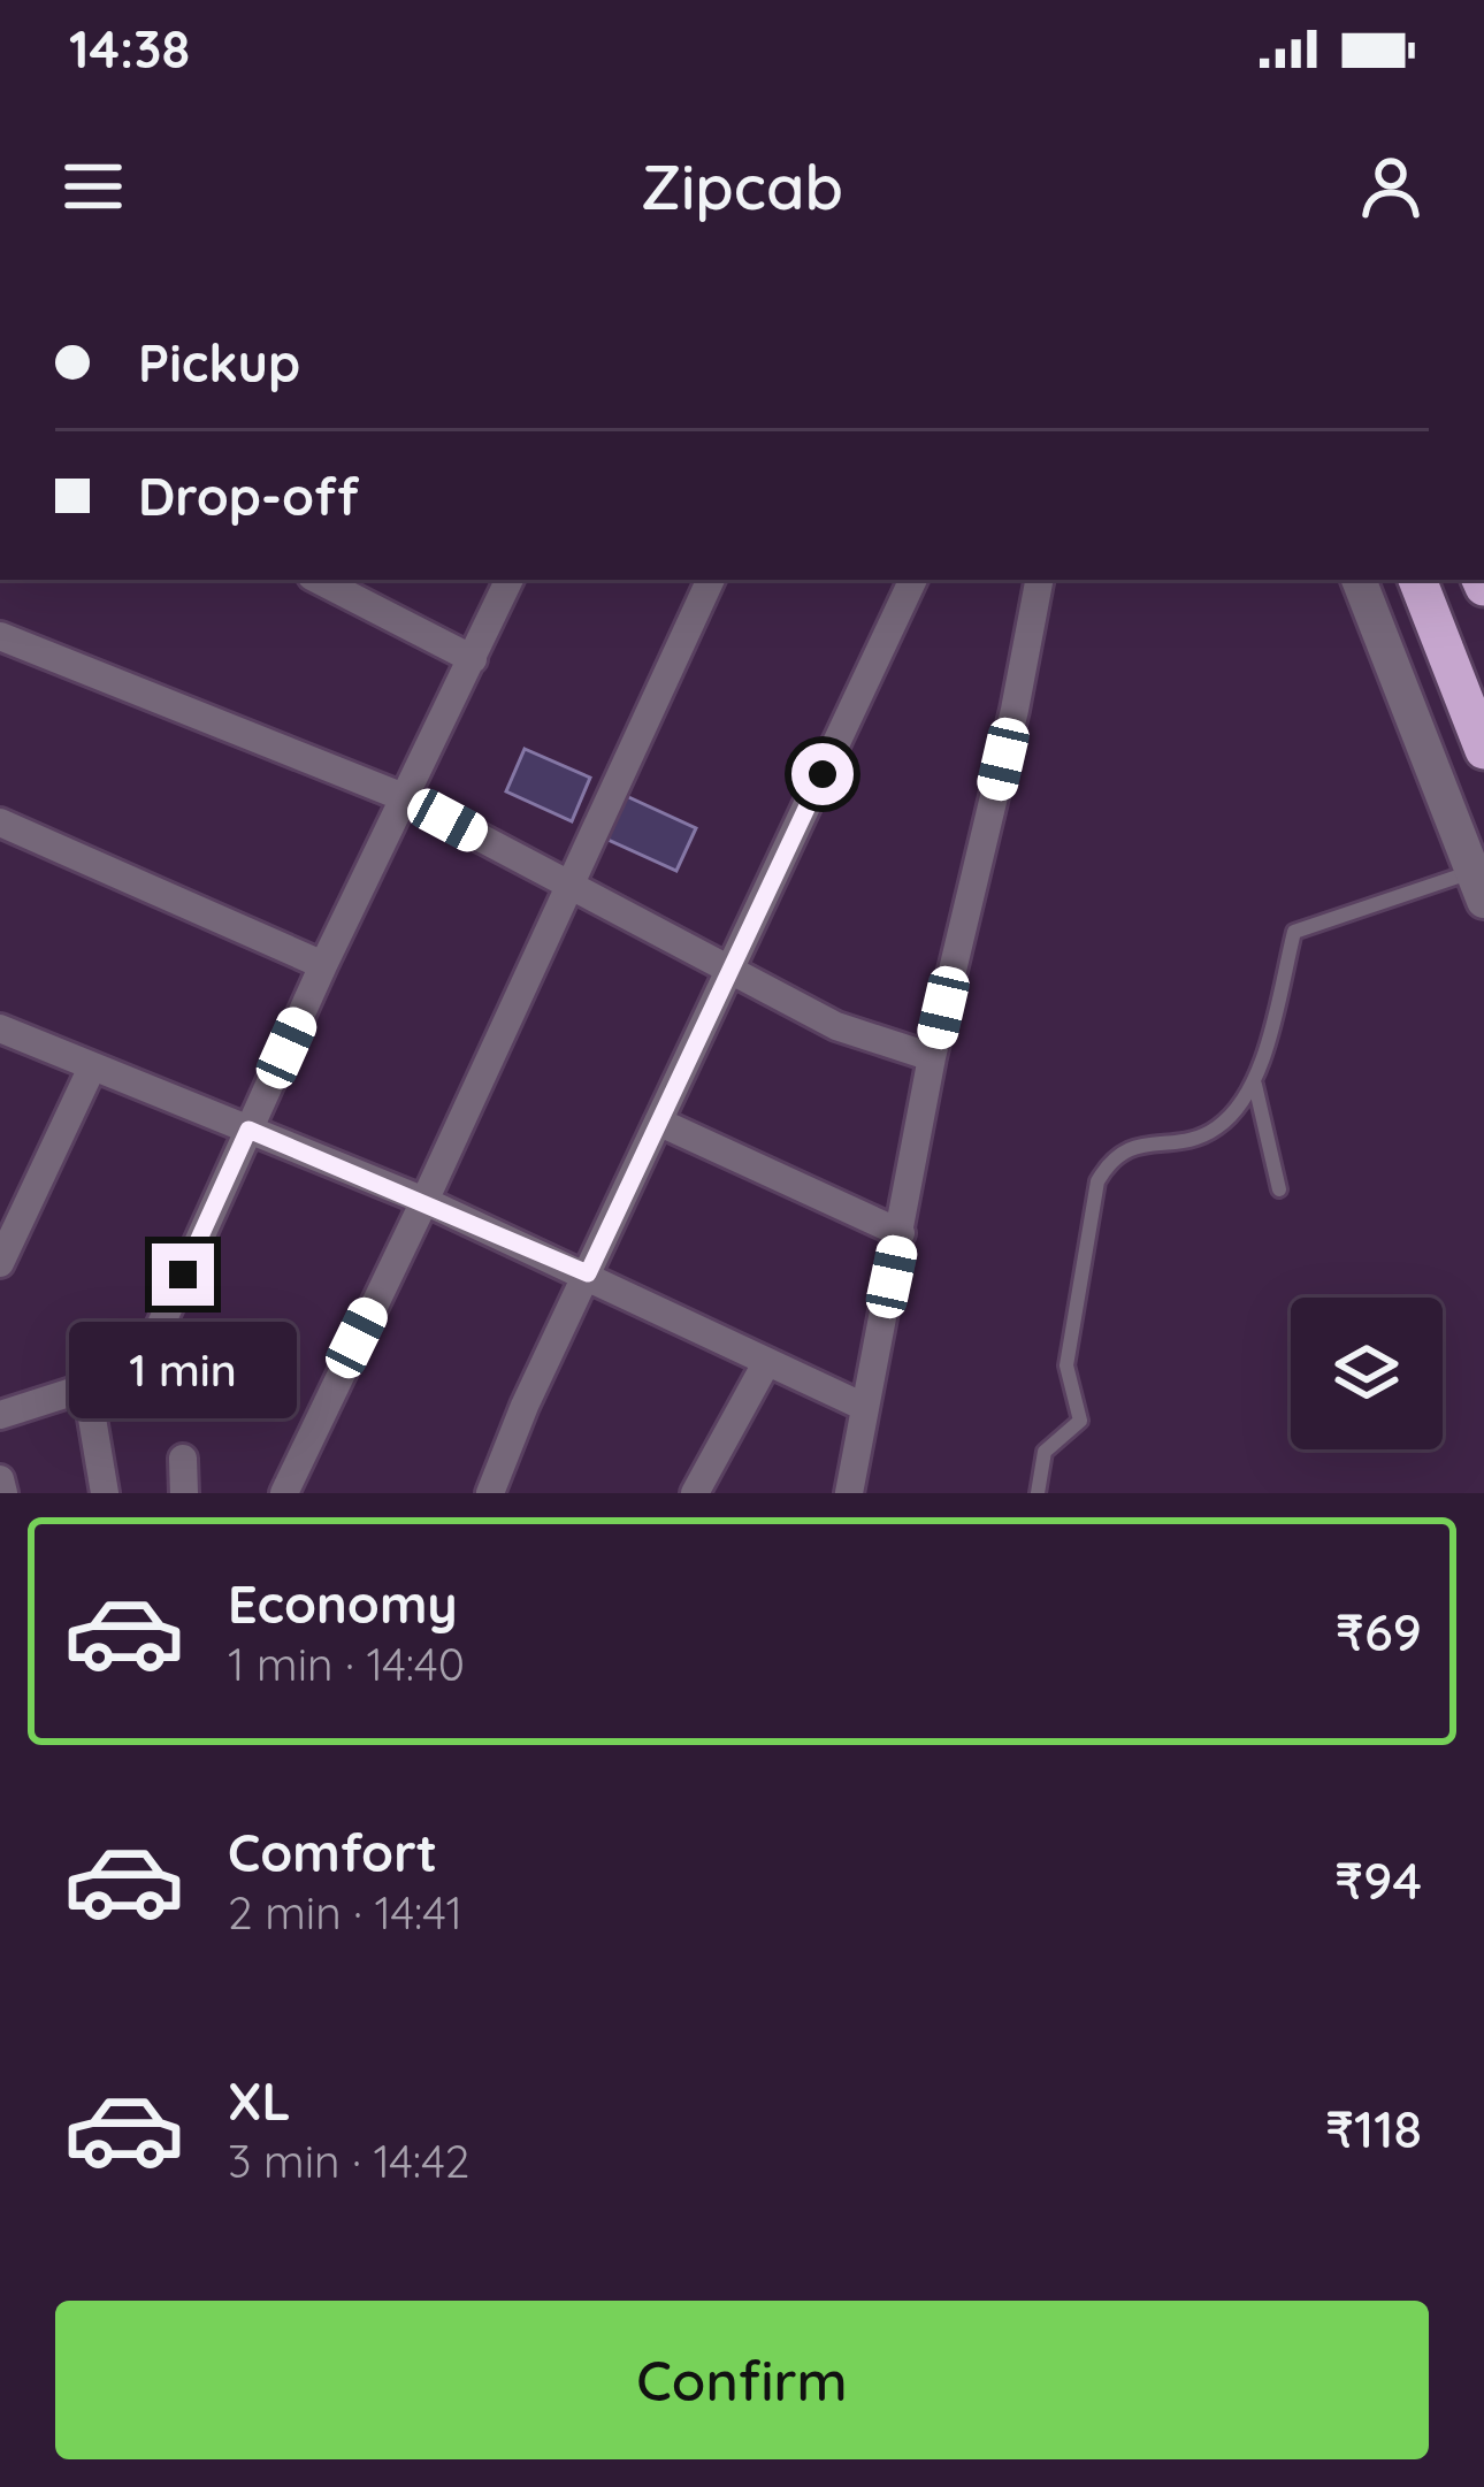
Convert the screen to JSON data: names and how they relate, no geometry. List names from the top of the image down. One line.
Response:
{"page":{"status":"14:38","header":"Zipcab","banner":["Pickup","Drop-off"],"bubble":"1 min","list":[{"name":"Economy","note":"1 min · 14:40","value":"₹69"},{"name":"Comfort","note":"2 min · 14:41","value":"₹94"},{"name":"XL","note":"3 min · 14:42","value":"₹118"}],"buttons":"Confirm"}}
